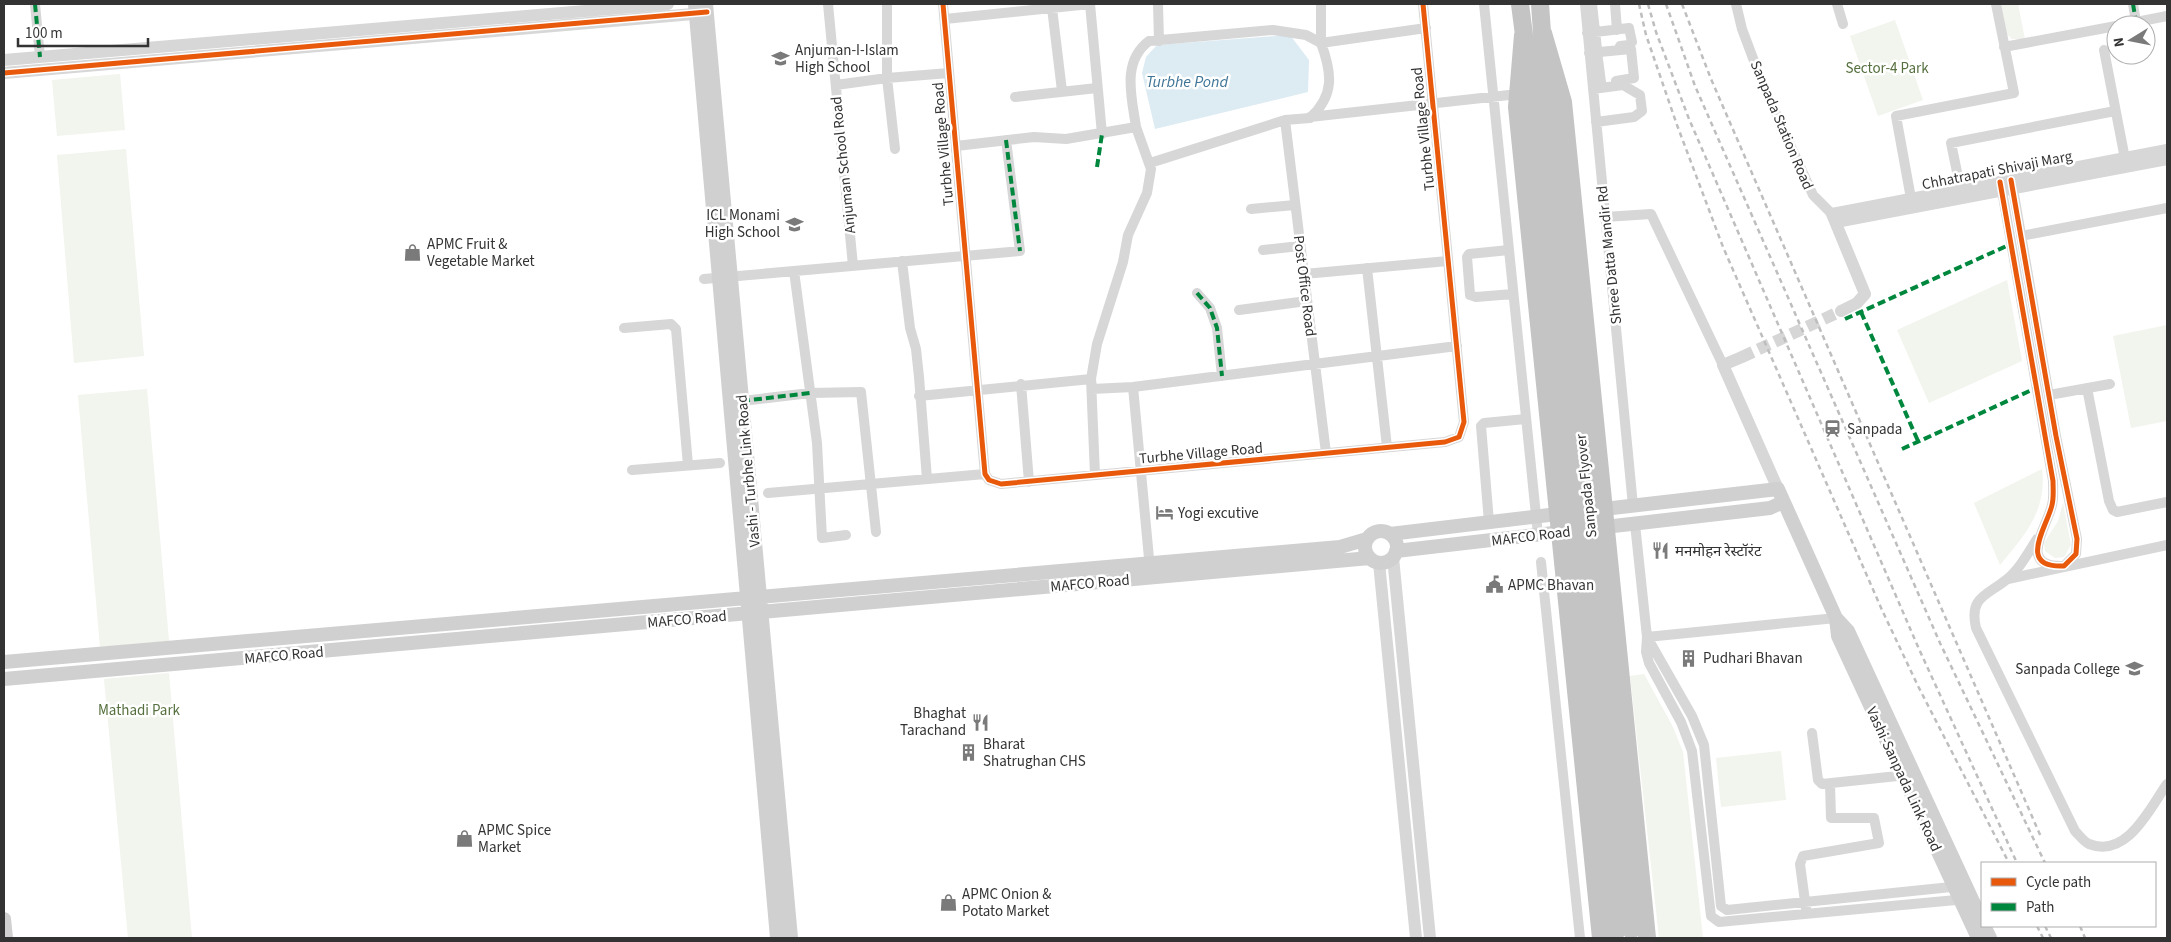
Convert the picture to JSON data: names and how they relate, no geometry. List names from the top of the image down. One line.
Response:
{"streets":{"highway":["Sanpada Flyover"],"main road":["Vashi - Turbhe Link Road","MAFCO Road","Vashi-Sanpada Link Road"],"street":["Sanpada Station Road","Turbhe Village Road","Anjuman School Road","Chhatrapati Shivaji Marg","Shree Datta Mandir Rd","Post Office Road"]},"crossings":[["Sanpada Station Road","Chhatrapati Shivaji Marg"],["Turbhe Village Road","Post Office Road"],["Shree Datta Mandir Rd","MAFCO Road"],["Vashi - Turbhe Link Road","MAFCO Road"],["MAFCO Road","Vashi-Sanpada Link Road"]],"water":["Turbhe Pond"],"parks":["Sector-4 Park","Mathadi Park"],"places":{"school or university":["Anjuman-I-Islam High School","ICL Monami High School","Sanpada College"],"shop":["APMC Fruit & Vegetable Market","APMC Spice Market","APMC Onion & Potato Market"],"station":["Sanpada"],"hotel":["Yogi excutive"],"restaurant":["मनमोहन रेस्टॉरंट","Bhaghat Tarachand"],"public building":["APMC Bhavan"],"building":["Pudhari Bhavan","Bharat Shatrughan CHS"]},"legend":["Cycle path","Path"],"scale_bar":"100 m","north":"left"}
